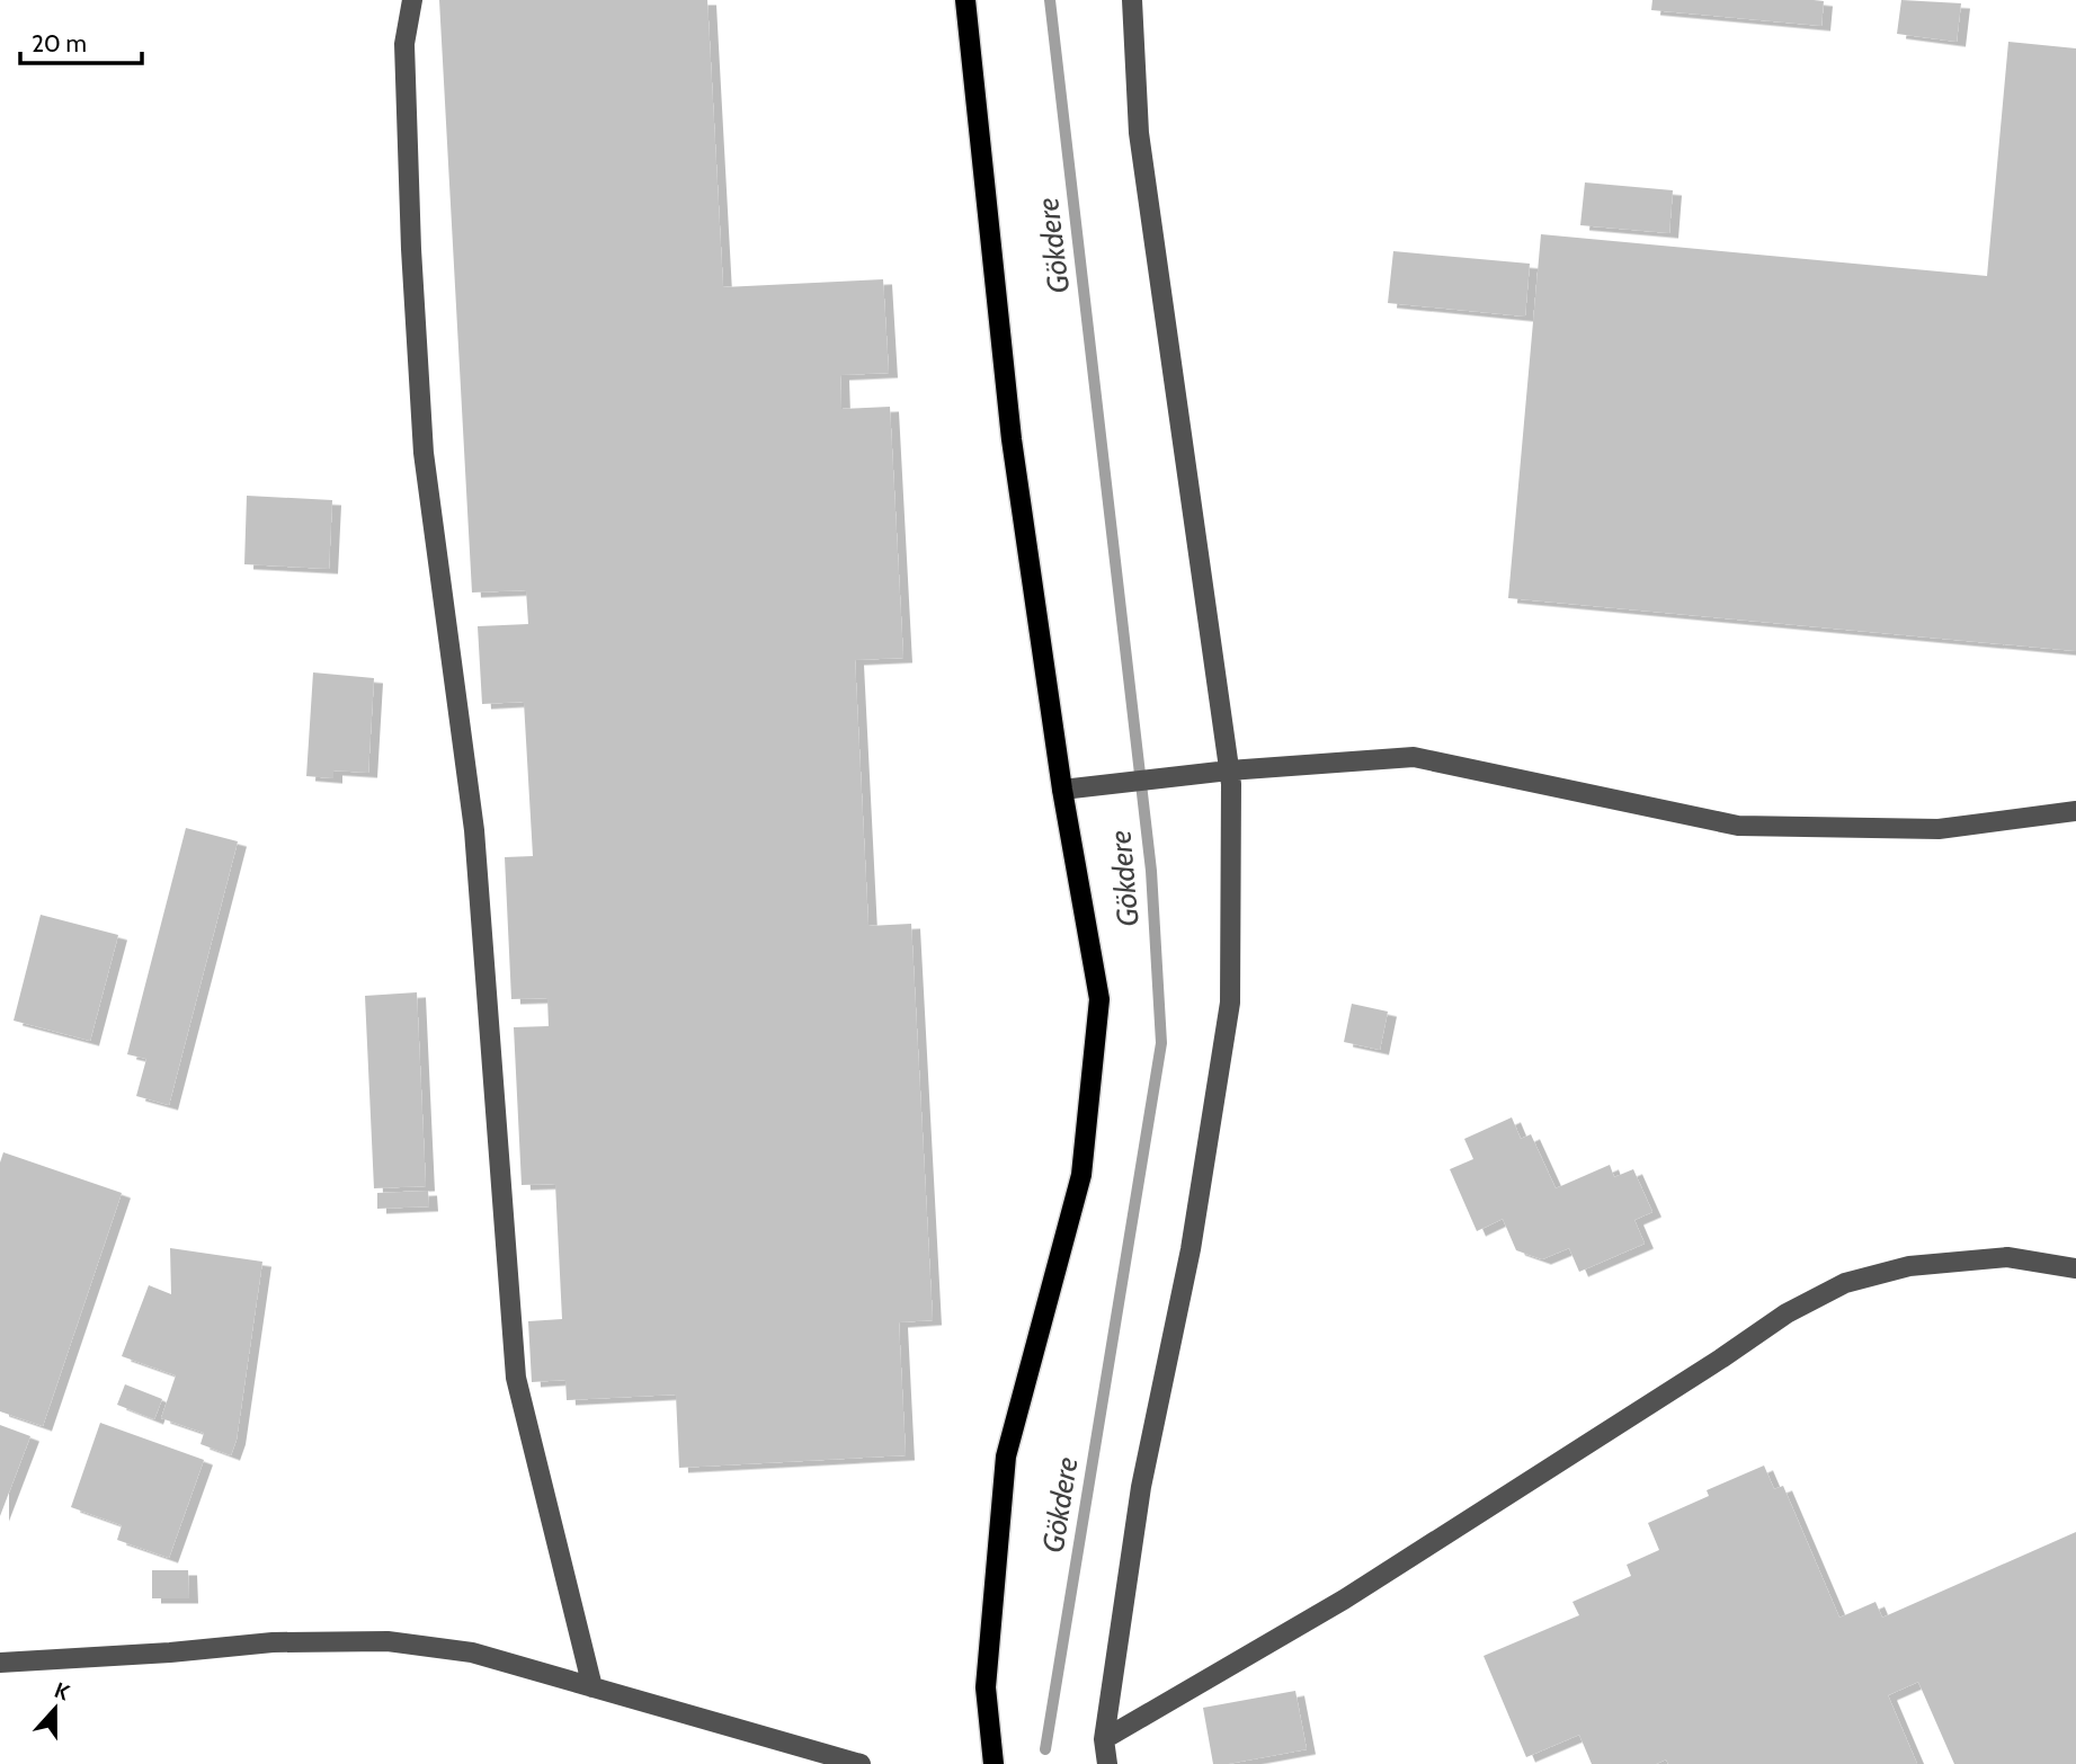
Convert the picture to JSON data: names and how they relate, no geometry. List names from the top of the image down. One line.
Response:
{"water":["Gökdere"],"scale_bar":"20 m","north":"top"}
